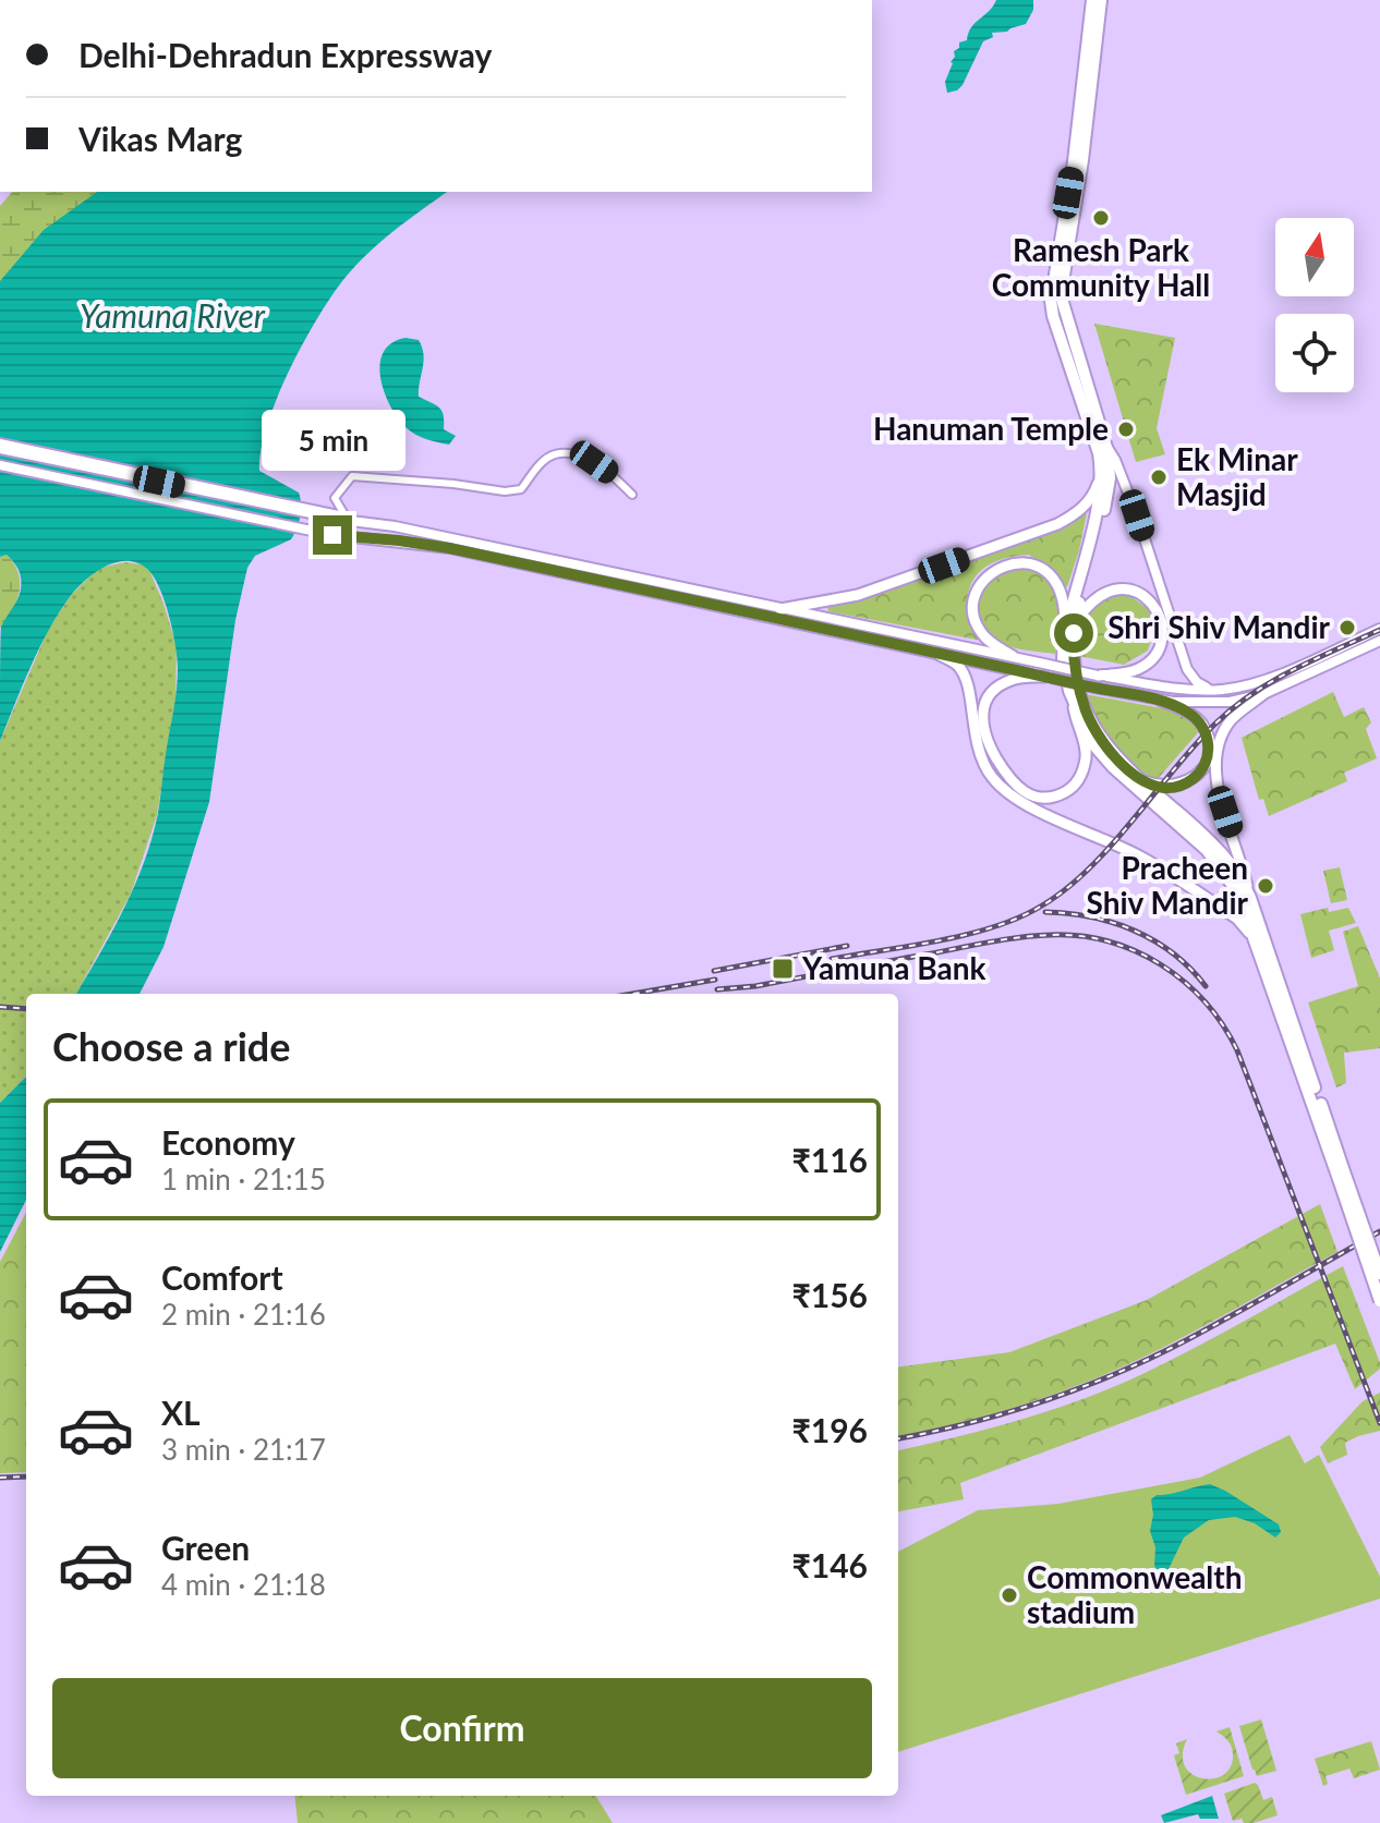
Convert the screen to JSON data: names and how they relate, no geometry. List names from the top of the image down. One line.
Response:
{"water":["Yamuna River"],"places":{"other":["Ramesh Park Community Hall","Hanuman Temple","Ek Minar Masjid","Shri Shiv Mandir","Pracheen Shiv Mandir","Commonwealth stadium"],"transit":["Yamuna Bank"]},"north":"top","page":{"banner":["Delhi-Dehradun Expressway","Vikas Marg"],"bubble":"5 min","heading":"Choose a ride","list":[{"name":"Economy","note":"1 min · 21:15","value":"₹116"},{"name":"Comfort","note":"2 min · 21:16","value":"₹156"},{"name":"XL","note":"3 min · 21:17","value":"₹196"},{"name":"Green","note":"4 min · 21:18","value":"₹146"}],"buttons":"Confirm"}}
